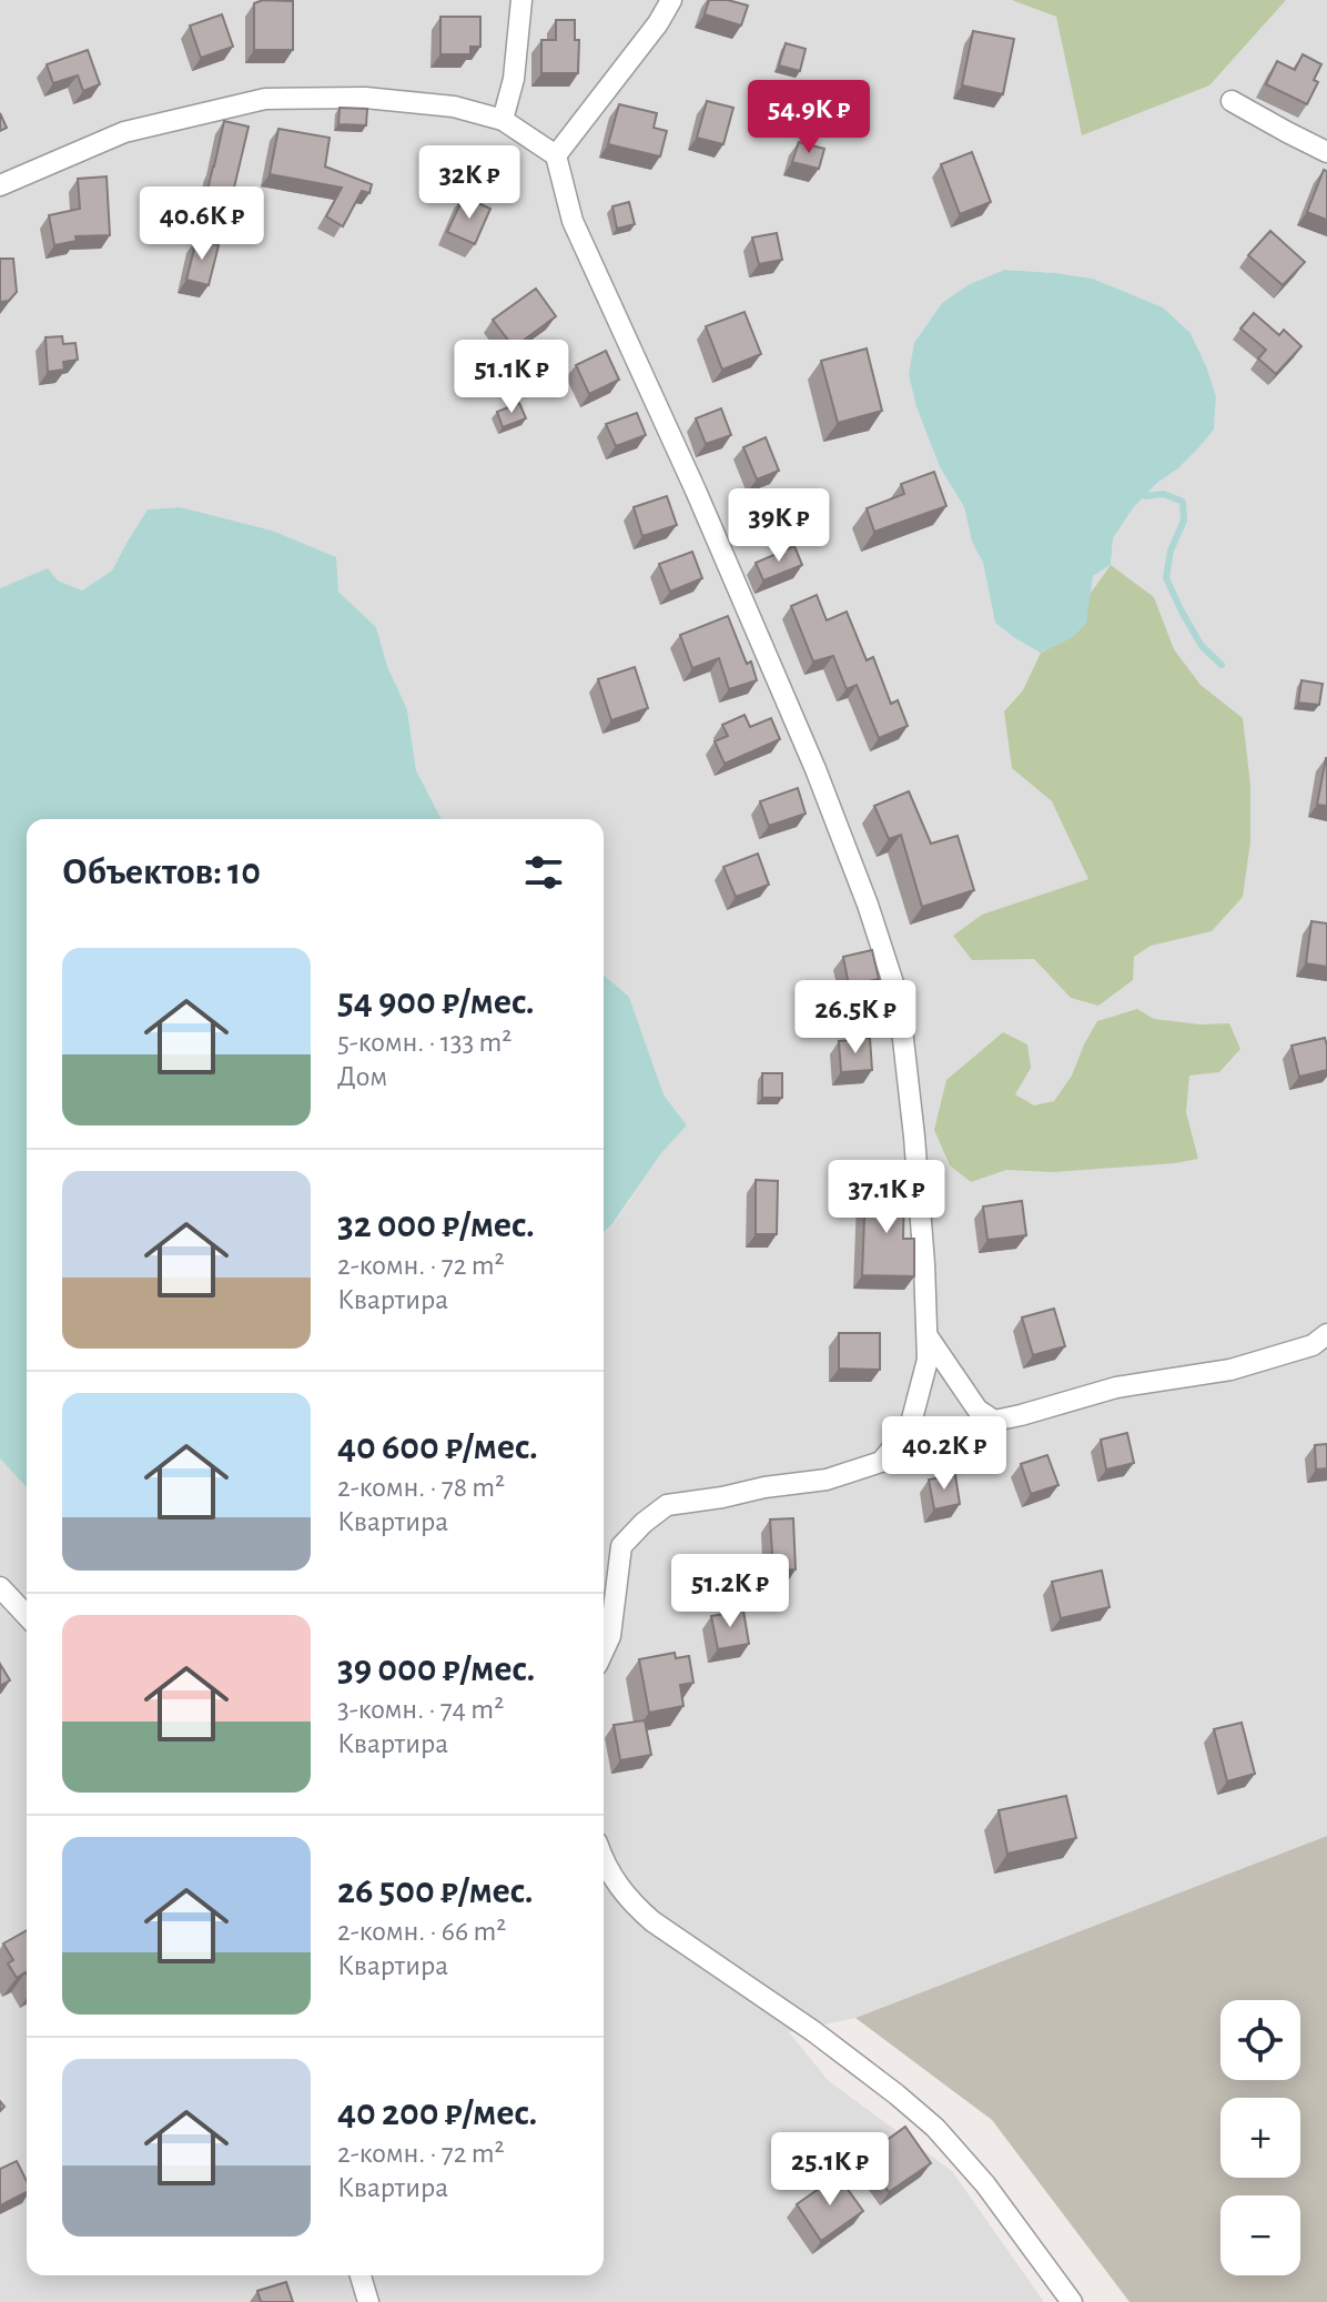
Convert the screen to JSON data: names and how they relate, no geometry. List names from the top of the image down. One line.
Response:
{"page":{"price":["54.9K ₽","32K ₽","40.6K ₽","51.1K ₽","39K ₽","26.5K ₽","37.1K ₽","40.2K ₽","51.2K ₽","25.1K ₽"],"heading":"Объектов: 10","list":[{"name":"54 900 ₽/мес.","note":"5-комн. · 133 m² · Дом"},{"name":"32 000 ₽/мес.","note":"2-комн. · 72 m² · Квартира"},{"name":"40 600 ₽/мес.","note":"2-комн. · 78 m² · Квартира"},{"name":"39 000 ₽/мес.","note":"3-комн. · 74 m² · Квартира"},{"name":"26 500 ₽/мес.","note":"2-комн. · 66 m² · Квартира"},{"name":"40 200 ₽/мес.","note":"2-комн. · 72 m² · Квартира"}],"map_buttons":["+","−"]}}
